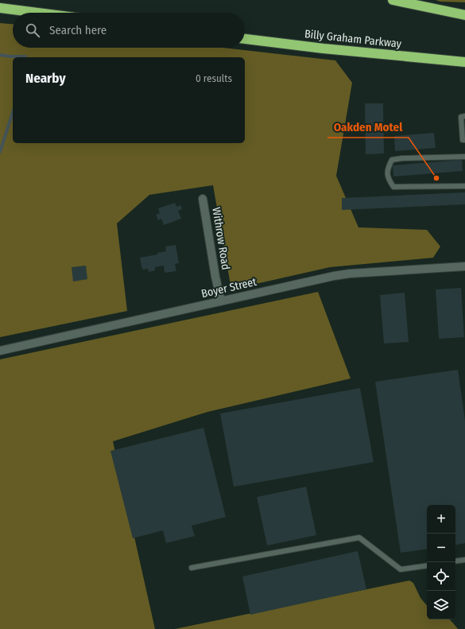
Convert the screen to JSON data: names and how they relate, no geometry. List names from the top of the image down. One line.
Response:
{"streets":{"highway":["Billy Graham Parkway"],"street":["Withrow Road","Boyer Street"]},"crossings":[["Withrow Road","Boyer Street"]],"places":["Oakden Motel"],"page":{"search":"Search here","heading":["Nearby","0 results"],"map_buttons":["+","−"]}}
